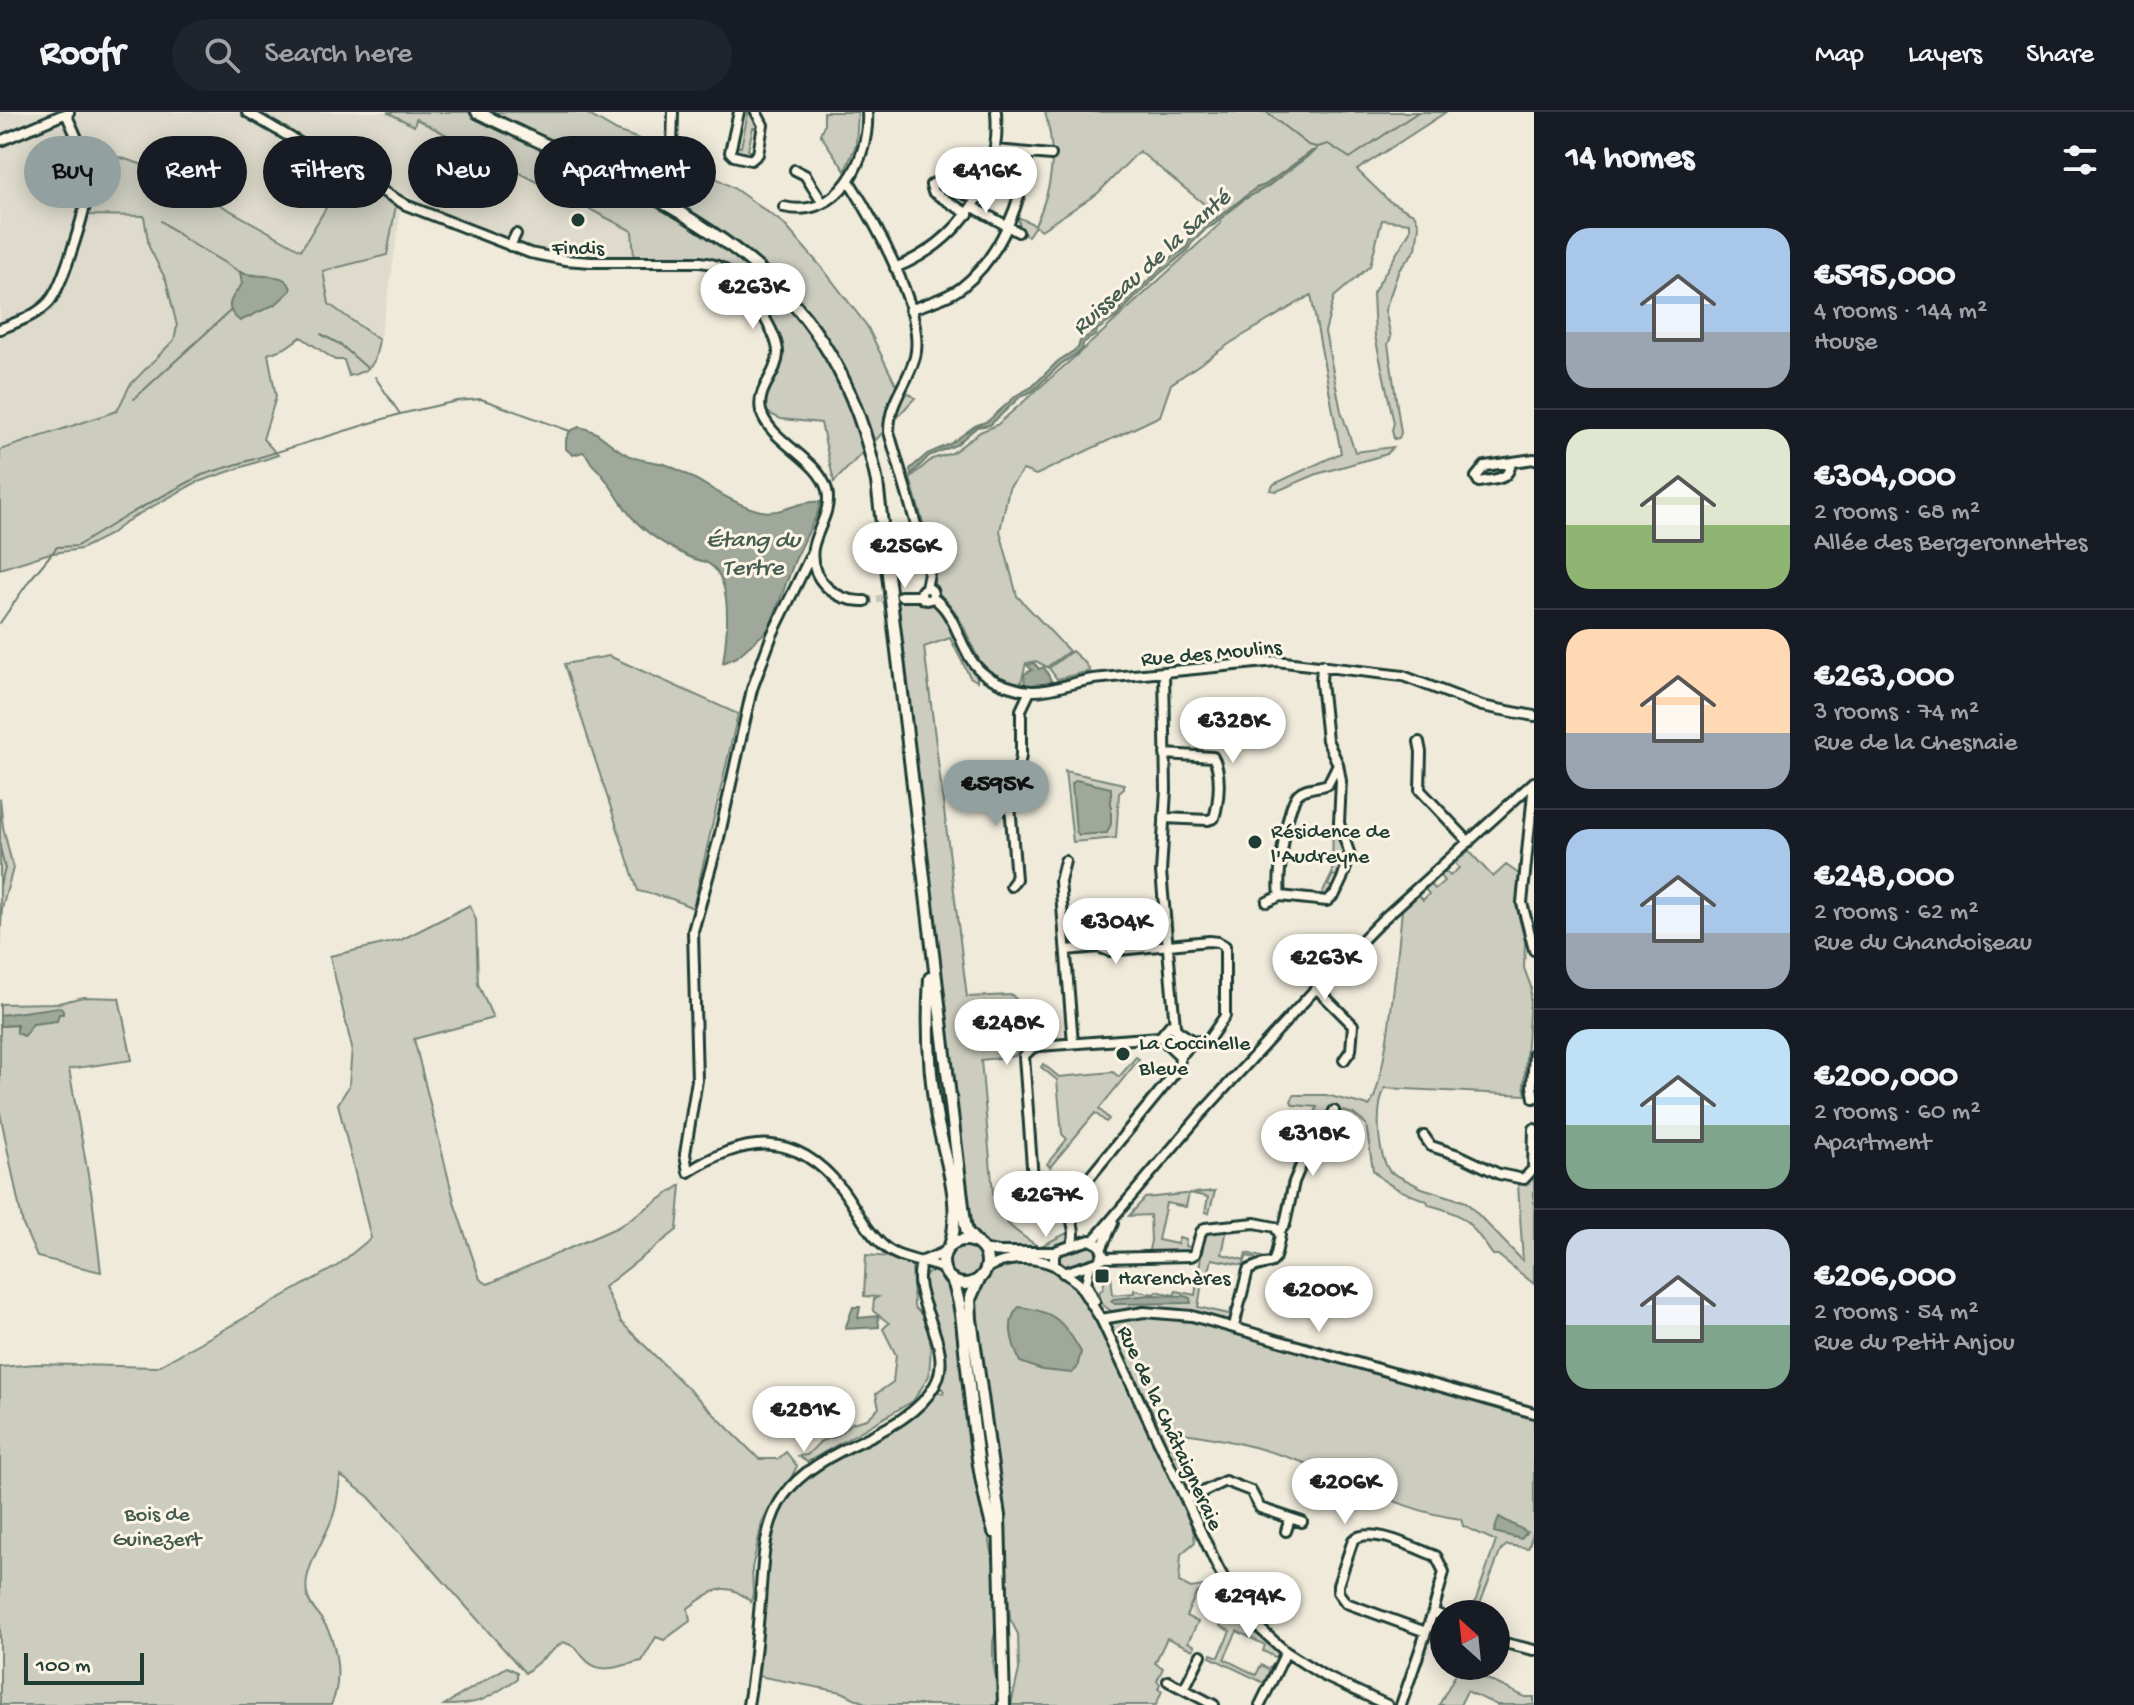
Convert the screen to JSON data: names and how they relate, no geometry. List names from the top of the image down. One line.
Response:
{"streets":{"street":["Rue des Moulins","Rue de la Châtaigneraie"]},"water":["Ruisseau de la Santé","Étang du Tertre"],"parks":["Bois de Guinezert"],"places":{"other":["Findis","Résidence de l'Audreyne","La Coccinelle Bleue"],"transit":["Harenchères"]},"scale_bar":"100 m","north":"top left","page":{"header":"Roofr","search":"Search here","nav":["Map","Layers","Share"],"heading":"14 homes","chip":["Buy","Rent","Filters","New","Apartment"],"price":["€416K","€263K","€256K","€328K","€595K","€304K","€263K","€248K","€318K","€267K","€200K","€281K","€206K","€294K"],"list":[{"name":"€595,000","note":"4 rooms · 144 m² · House"},{"name":"€304,000","note":"2 rooms · 68 m² · Allée des Bergeronnettes"},{"name":"€263,000","note":"3 rooms · 74 m² · Rue de la Chesnaie"},{"name":"€248,000","note":"2 rooms · 62 m² · Rue du Chandoiseau"},{"name":"€200,000","note":"2 rooms · 60 m² · Apartment"},{"name":"€206,000","note":"2 rooms · 54 m² · Rue du Petit Anjou"}],"scale":"100 m"}}
